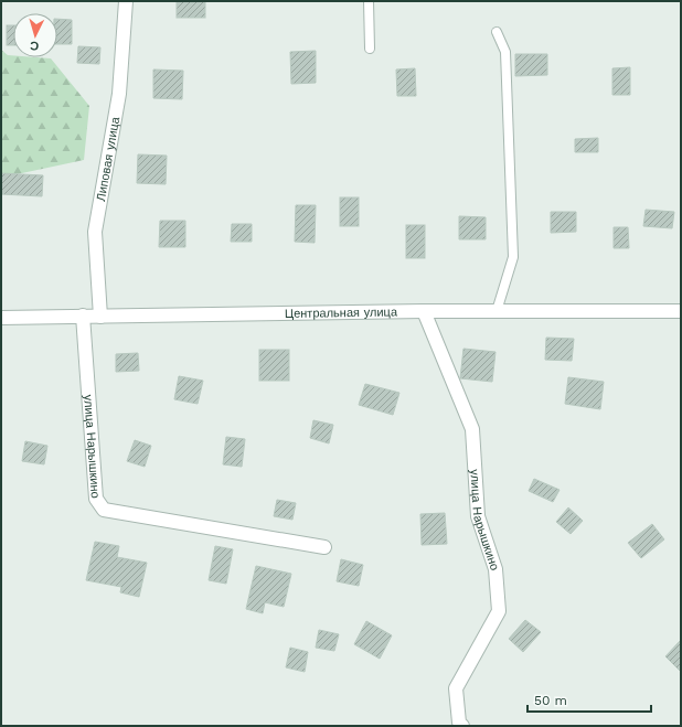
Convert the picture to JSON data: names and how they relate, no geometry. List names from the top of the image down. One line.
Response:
{"streets":{"street":["Липовая улица","Центральная улица","улица Нарышкино"]},"crossings":[["Липовая улица","Центральная улица"],["Центральная улица","улица Нарышкино"]],"scale_bar":"50 m","north":"bottom"}
